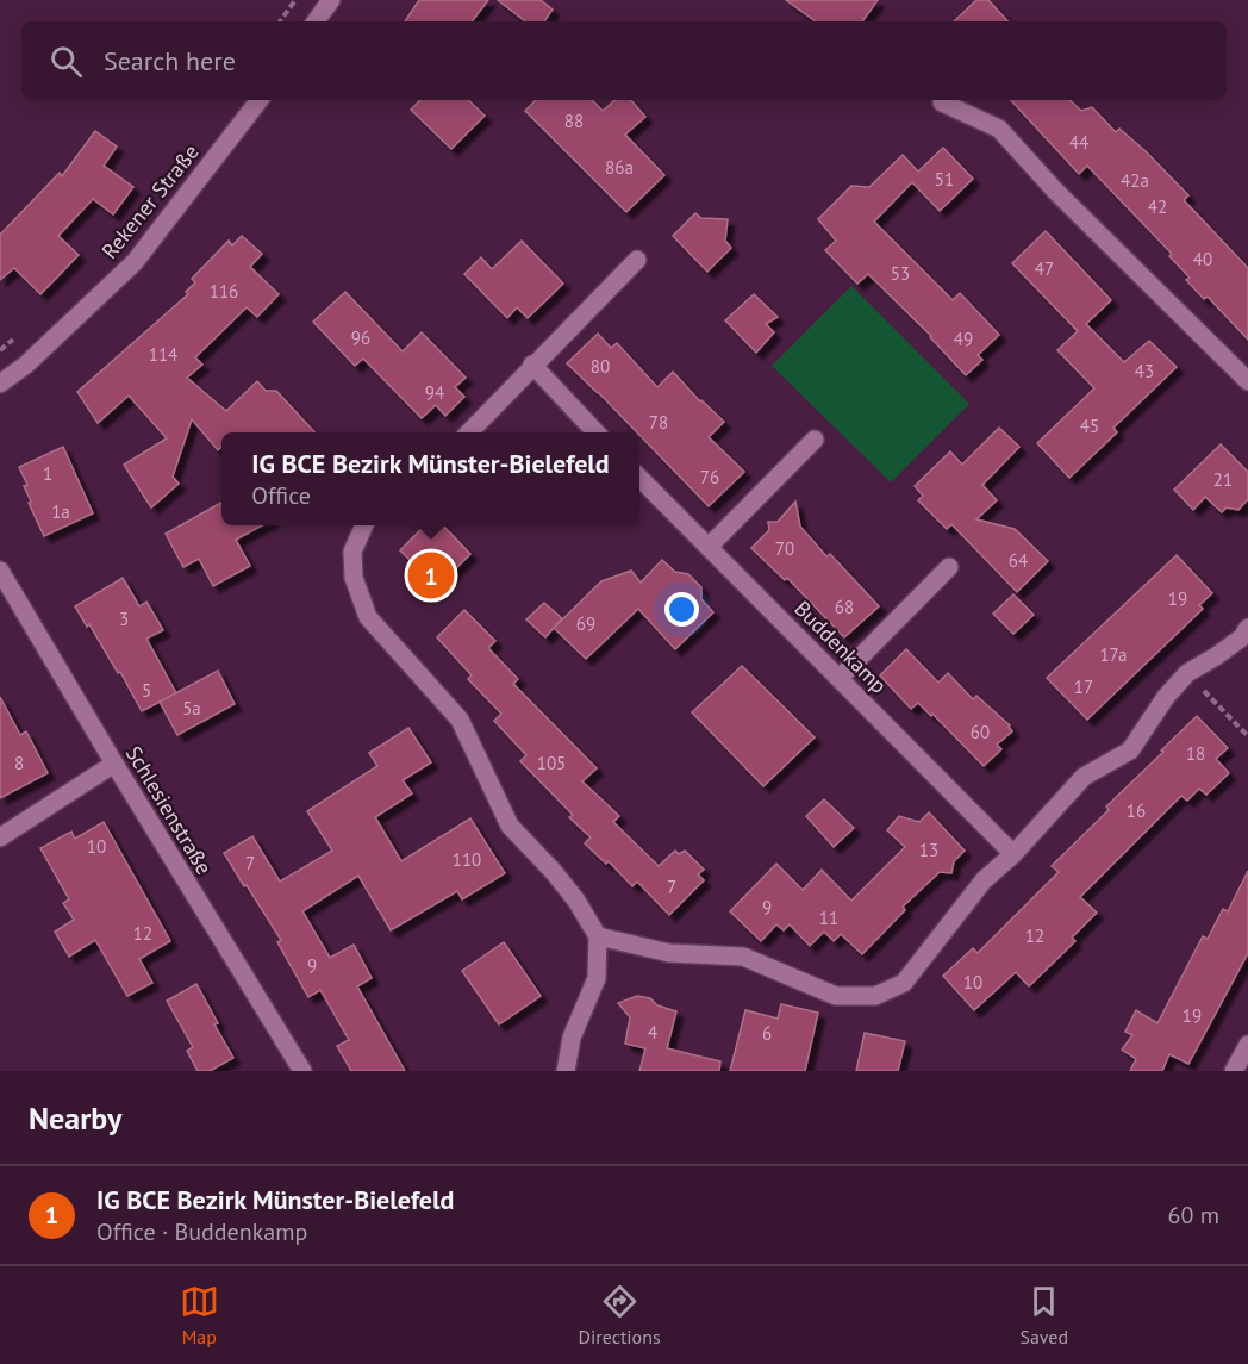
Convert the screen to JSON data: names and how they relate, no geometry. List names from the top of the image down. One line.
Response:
{"streets":{"street":["Rekener Straße","Buddenkamp","Schlesienstraße"]},"house_numbers":["88","44","86a","51","42a","42","40","47","53","116","96","49","114","80","43","94","78","45","1","76","21","1a","70","64","19","68","3","69","17a","17","5","5a","60","18","8","105","16","10","13","110","7","7","9","11","12","12","9","10","19","4","6"],"page":{"search":"Search here","popup":["IG BCE Bezirk Münster-Bielefeld","Office"],"pins":"1","heading":"Nearby","list":[{"mark":"1","name":"IG BCE Bezirk Münster-Bielefeld","note":"Office · Buddenkamp","value":"60 m"}],"nav":["Map","Directions","Saved"]}}
